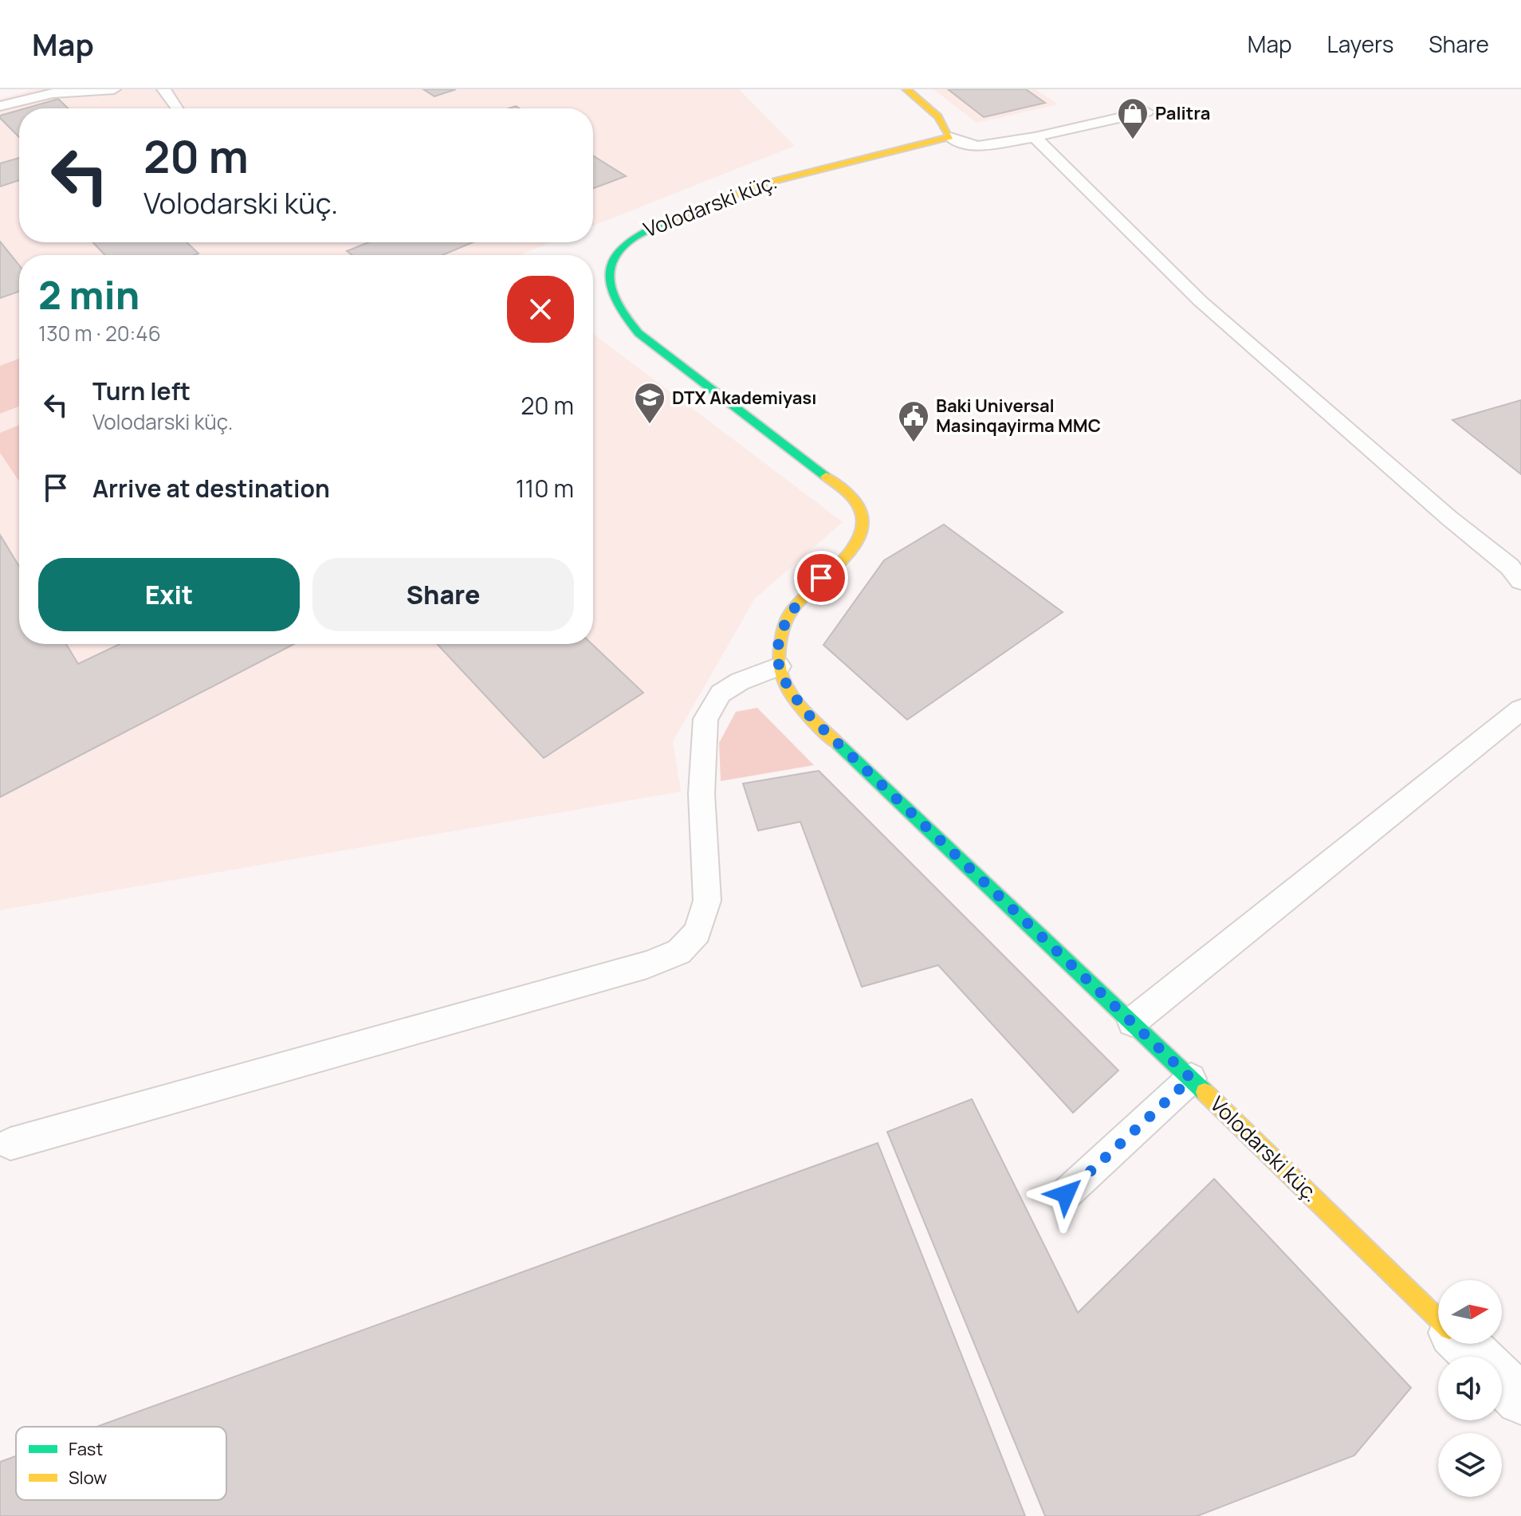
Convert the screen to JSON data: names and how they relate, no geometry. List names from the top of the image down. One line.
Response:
{"streets":{"street":["Volodarski küç."]},"places":{"shop":["Palitra"],"school or university":["DTX Akademiyası"],"public building":["Baki Universal Masinqayirma MMC"]},"legend":["Fast","Slow"],"north":"right","page":{"header":"Map","nav":["Map","Layers","Share"],"turn":["20 m","Volodarski küç."],"heading":["2 min","130 m · 20:46"],"list":[{"name":"Turn left","note":"Volodarski küç.","value":"20 m"},{"name":"Arrive at destination","value":"110 m"}],"buttons":["Exit","Share"]}}
